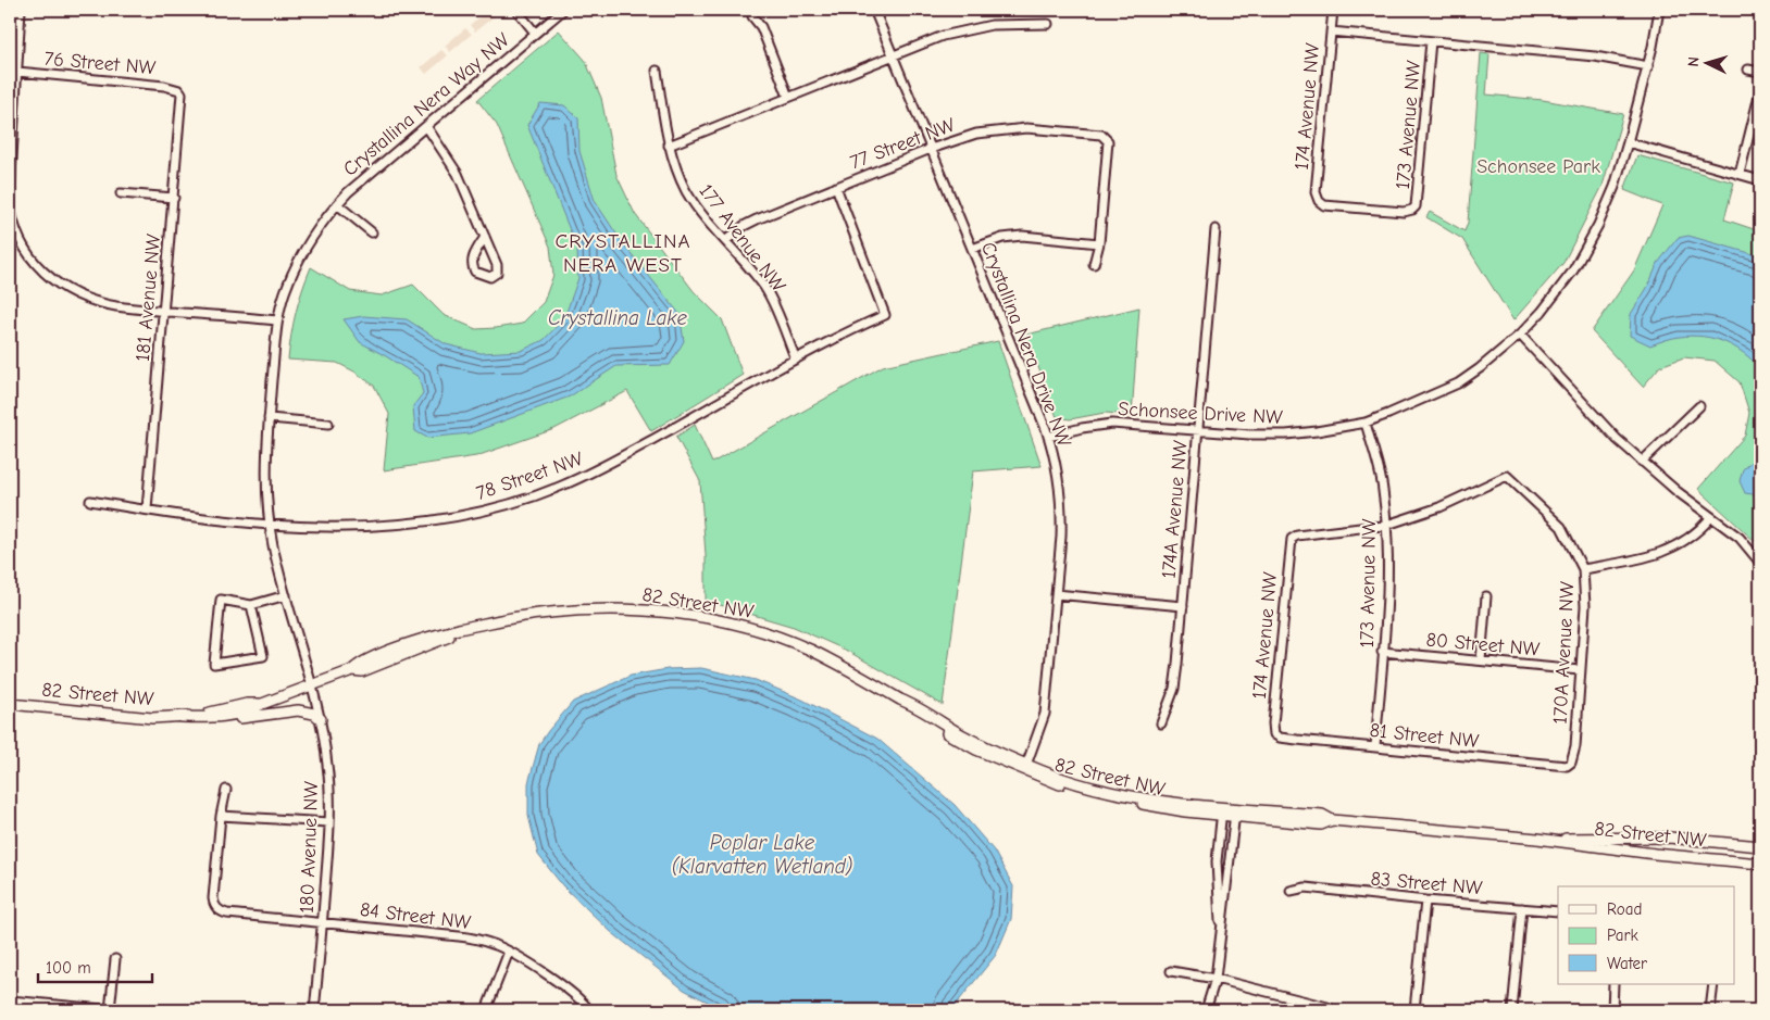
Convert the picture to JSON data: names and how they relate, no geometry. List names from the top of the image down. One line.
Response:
{"streets":{"main road":["82 Street NW"],"street":["76 Street NW","Crystallina Nera Way NW","174 Avenue NW","173 Avenue NW","77 Street NW","177 Avenue NW","181 Avenue NW","Crystallina Nera Drive NW","Schonsee Drive NW","78 Street NW","174A Avenue NW","80 Street NW","170A Avenue NW","81 Street NW","180 Avenue NW","83 Street NW","84 Street NW"]},"crossings":[["76 Street NW","181 Avenue NW"],["Crystallina Nera Way NW","78 Street NW"],["Crystallina Nera Way NW","82 Street NW"],["Crystallina Nera Way NW","180 Avenue NW"],["174 Avenue NW","173 Avenue NW"],["174 Avenue NW","170A Avenue NW"],["174 Avenue NW","81 Street NW"],["173 Avenue NW","Schonsee Drive NW"],["173 Avenue NW","80 Street NW"],["173 Avenue NW","170A Avenue NW"],["173 Avenue NW","81 Street NW"],["77 Street NW","177 Avenue NW"],["77 Street NW","Crystallina Nera Drive NW"],["77 Street NW","78 Street NW"],["177 Avenue NW","78 Street NW"],["181 Avenue NW","78 Street NW"],["Crystallina Nera Drive NW","Schonsee Drive NW"],["Crystallina Nera Drive NW","82 Street NW"],["Schonsee Drive NW","174A Avenue NW"],["82 Street NW","180 Avenue NW"],["80 Street NW","170A Avenue NW"],["170A Avenue NW","81 Street NW"],["180 Avenue NW","84 Street NW"]],"districts":["CRYSTALLINA NERA WEST"],"water":["Crystallina Lake","Poplar Lake (Klarvatten Wetland)"],"parks":["Schonsee Park"],"legend":["Road","Park","Water"],"scale_bar":"100 m","north":"left"}
